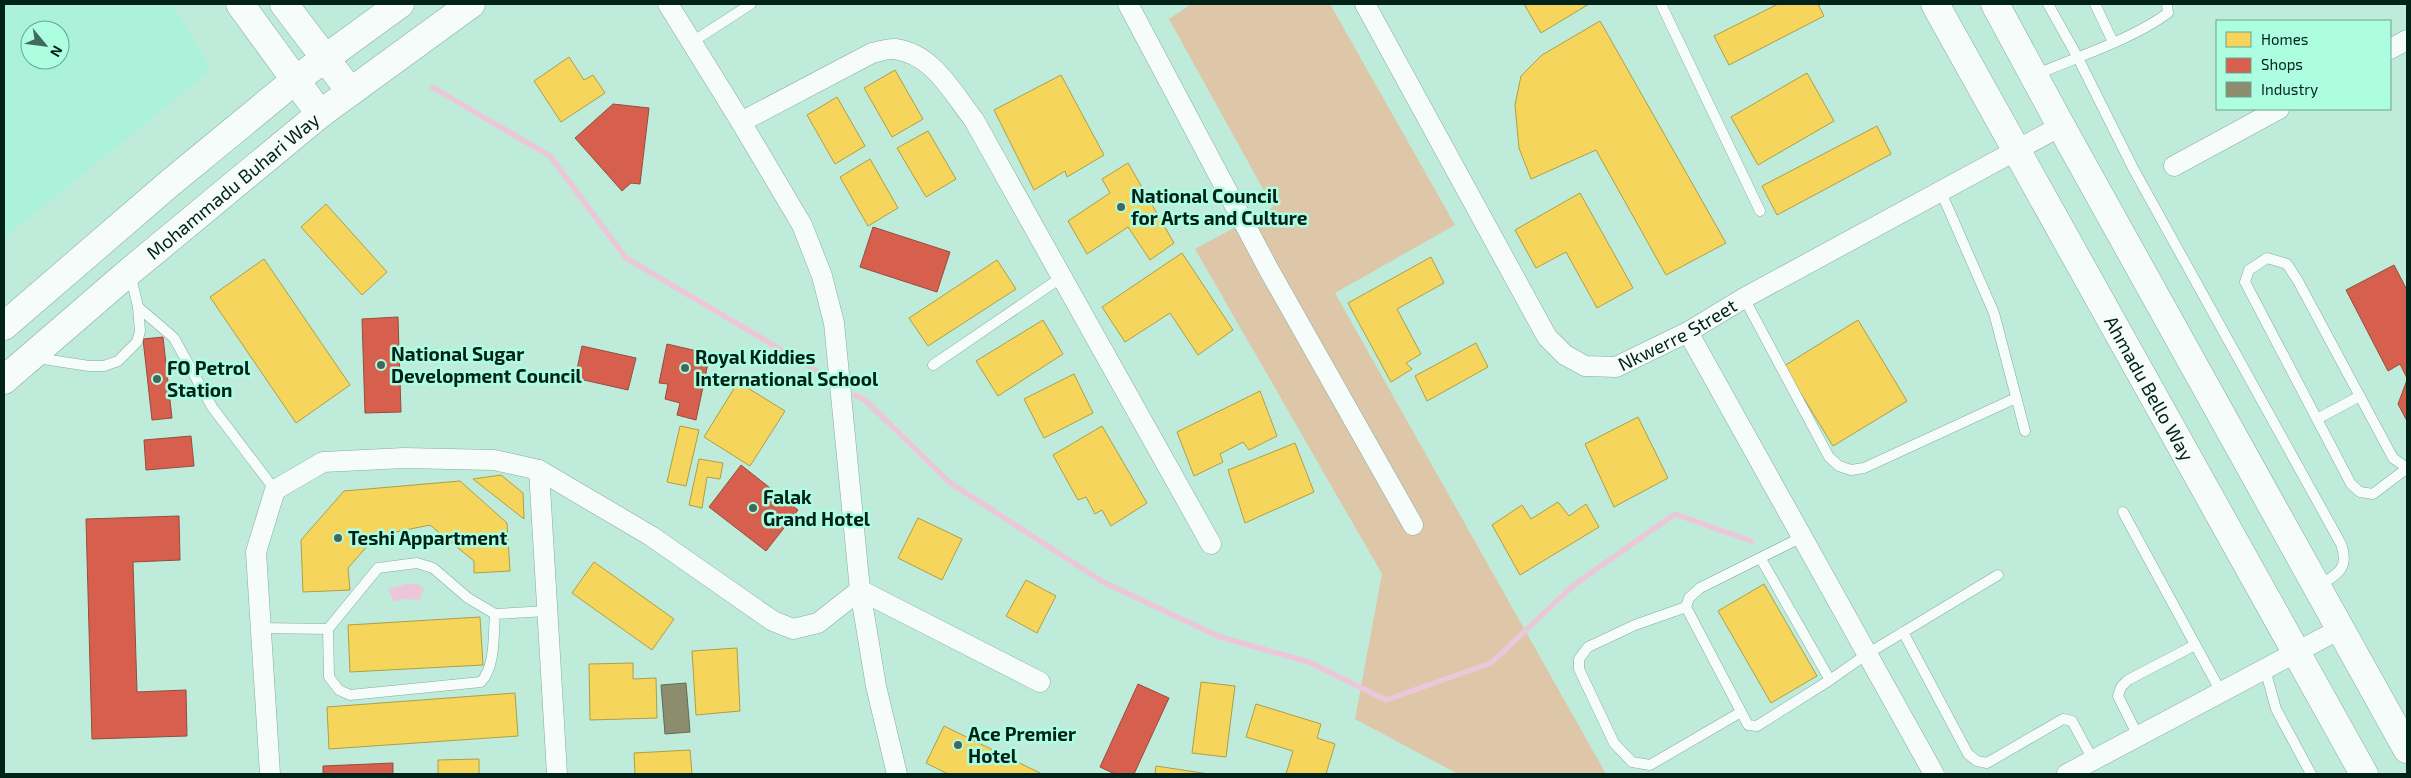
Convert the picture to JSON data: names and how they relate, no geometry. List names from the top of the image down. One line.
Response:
{"streets":{"main road":["Mohammadu Buhari Way","Ahmadu Bello Way"],"street":["Nkwerre Street"]},"crossings":[["Nkwerre Street","Ahmadu Bello Way"]],"places":["National Council for Arts and Culture","National Sugar Development Council","Royal Kiddies International School","FO Petrol Station","Falak Grand Hotel","Teshi Appartment","Ace Premier Hotel"],"legend":["Homes","Shops","Industry"],"north":"bottom right"}
